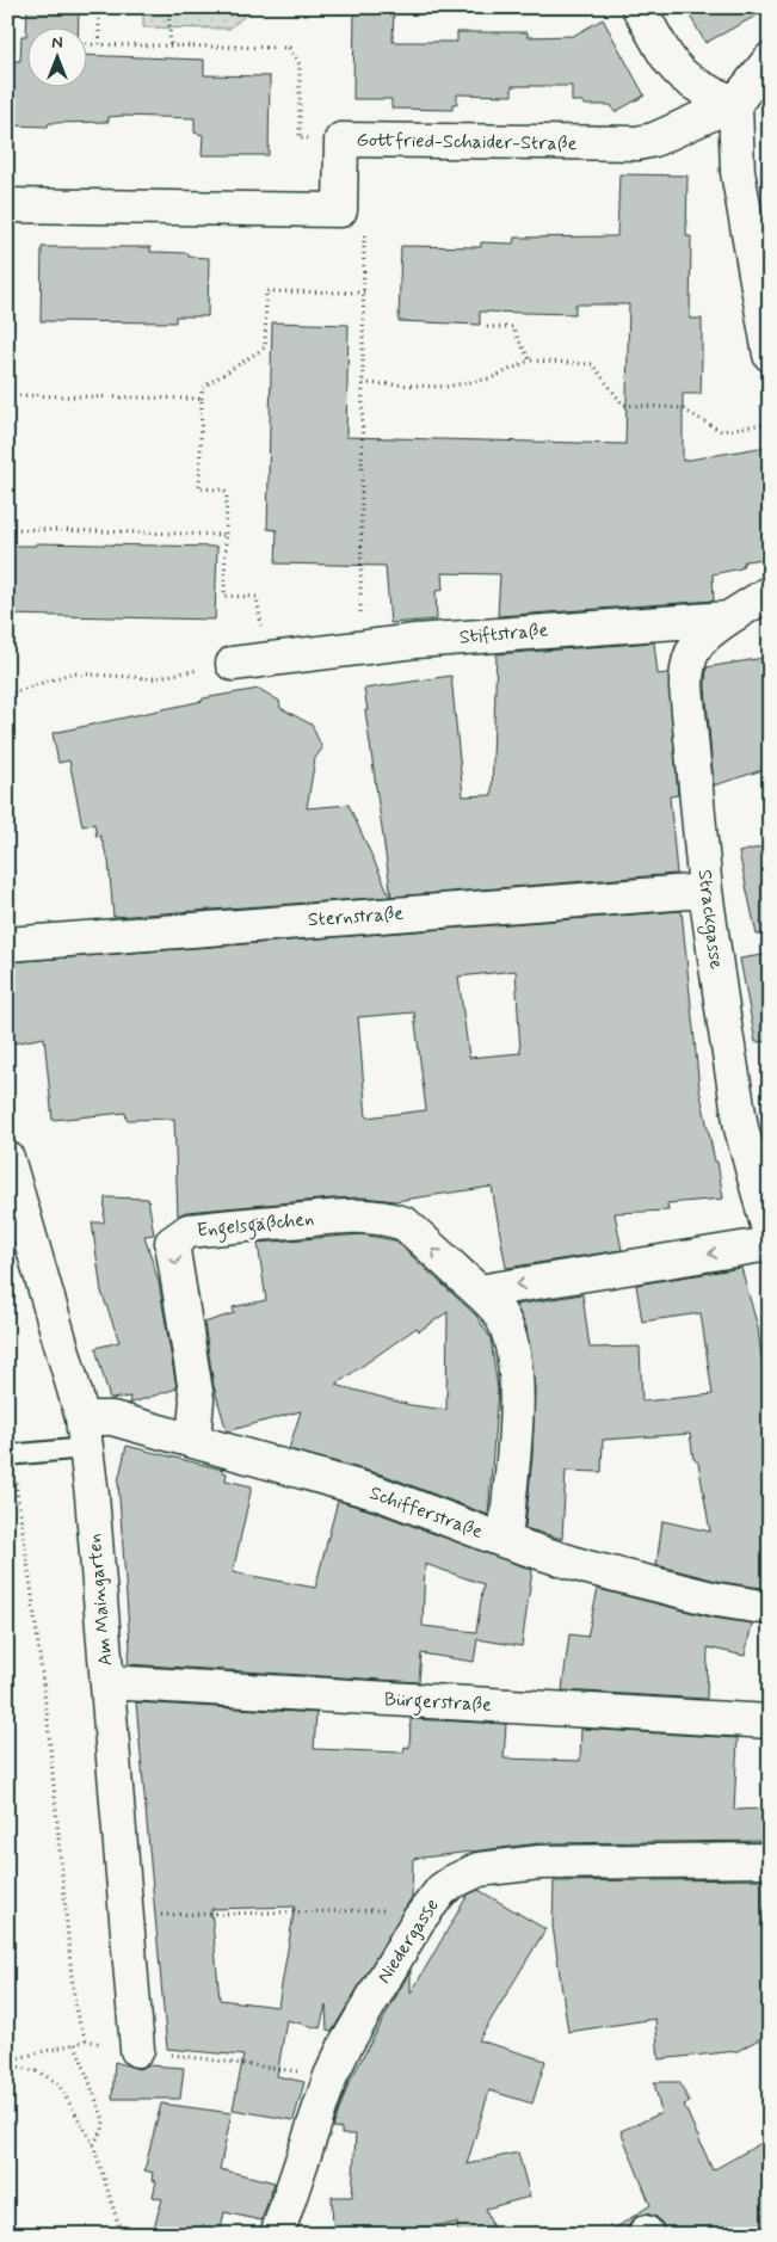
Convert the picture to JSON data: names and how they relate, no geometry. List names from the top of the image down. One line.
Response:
{"streets":{"street":["Gottfried-Schaider-Straße","Stiftstraße","Sternstraße","Strackgasse","Engelsgäßchen","Schifferstraße","Am Maingarten","Bürgerstraße","Niedergasse"]},"crossings":[["Stiftstraße","Strackgasse"],["Sternstraße","Strackgasse"],["Engelsgäßchen","Schifferstraße"],["Schifferstraße","Am Maingarten"],["Am Maingarten","Bürgerstraße"]],"north":"top"}
